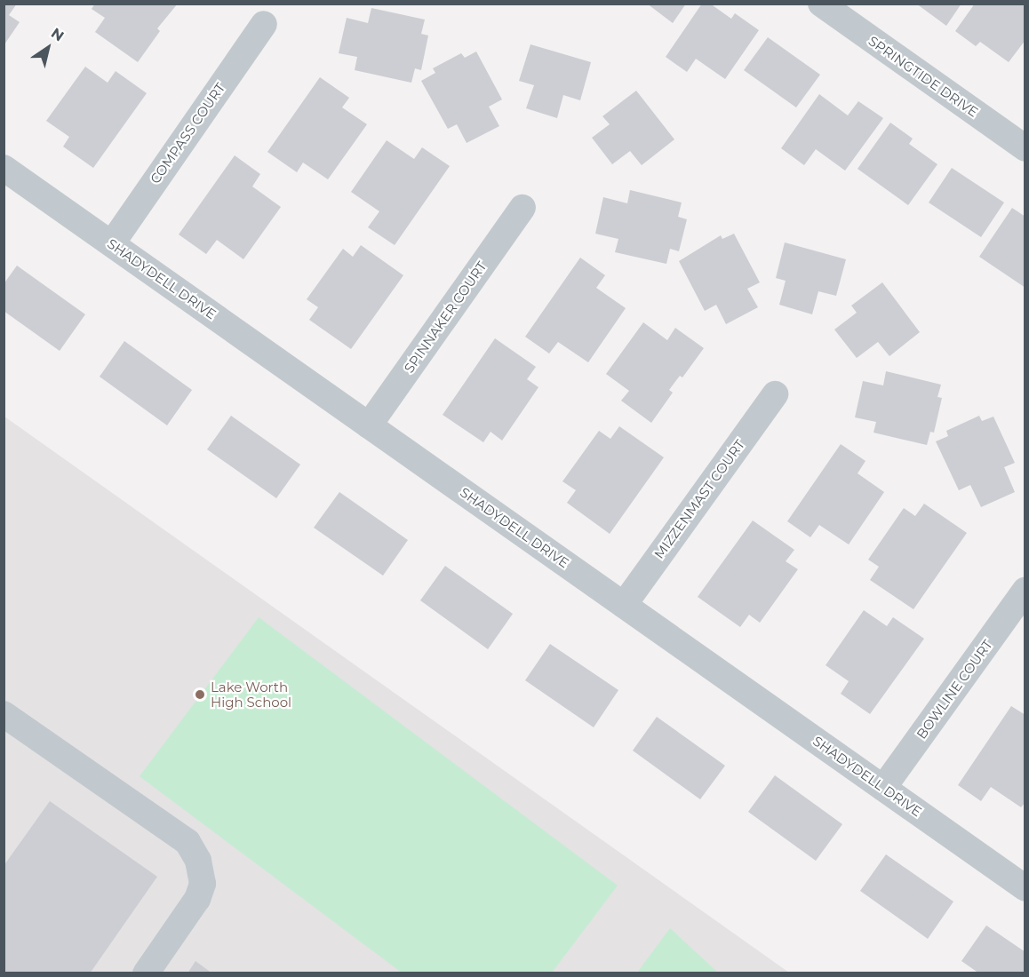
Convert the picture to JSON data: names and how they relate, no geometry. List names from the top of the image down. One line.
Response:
{"streets":{"street":["SPRINGTIDE DRIVE","COMPASS COURT","SHADYDELL DRIVE","SPINNAKER COURT","MIZZENMAST COURT","BOWLINE COURT"]},"crossings":[["COMPASS COURT","SHADYDELL DRIVE"],["SHADYDELL DRIVE","SPINNAKER COURT"],["SHADYDELL DRIVE","MIZZENMAST COURT"],["SHADYDELL DRIVE","BOWLINE COURT"]],"places":["Lake Worth High School"],"north":"top right"}
